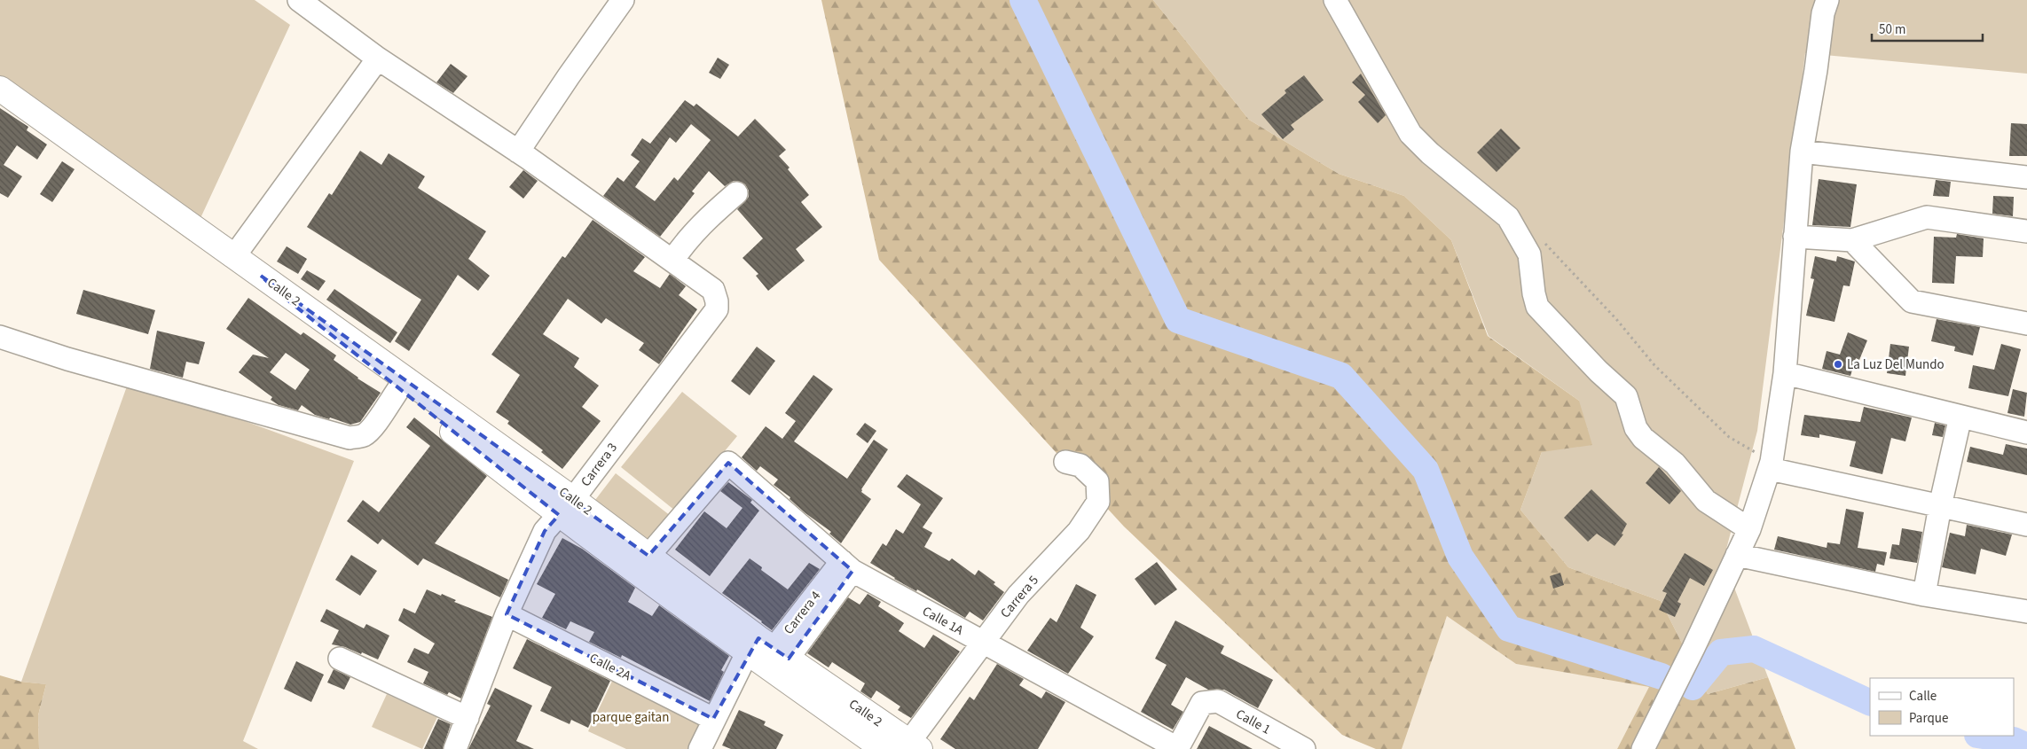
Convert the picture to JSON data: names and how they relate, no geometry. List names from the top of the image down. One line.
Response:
{"streets":{"main road":["Calle 2"],"street":["Carrera 3","Carrera 5","Carrera 4","Calle 1A","Calle 2A","Calle 1"]},"crossings":[["Calle 2","Carrera 3"],["Calle 2","Carrera 5"],["Calle 2","Carrera 4"],["Calle 2","Calle 1A"],["Carrera 3","Calle 2A"],["Carrera 5","Calle 1A"],["Carrera 4","Calle 1A"],["Carrera 4","Calle 2A"],["Calle 1A","Calle 1"]],"parks":["parque gaitan"],"places":["La Luz Del Mundo"],"legend":["Calle","Parque"],"scale_bar":"50 m"}
